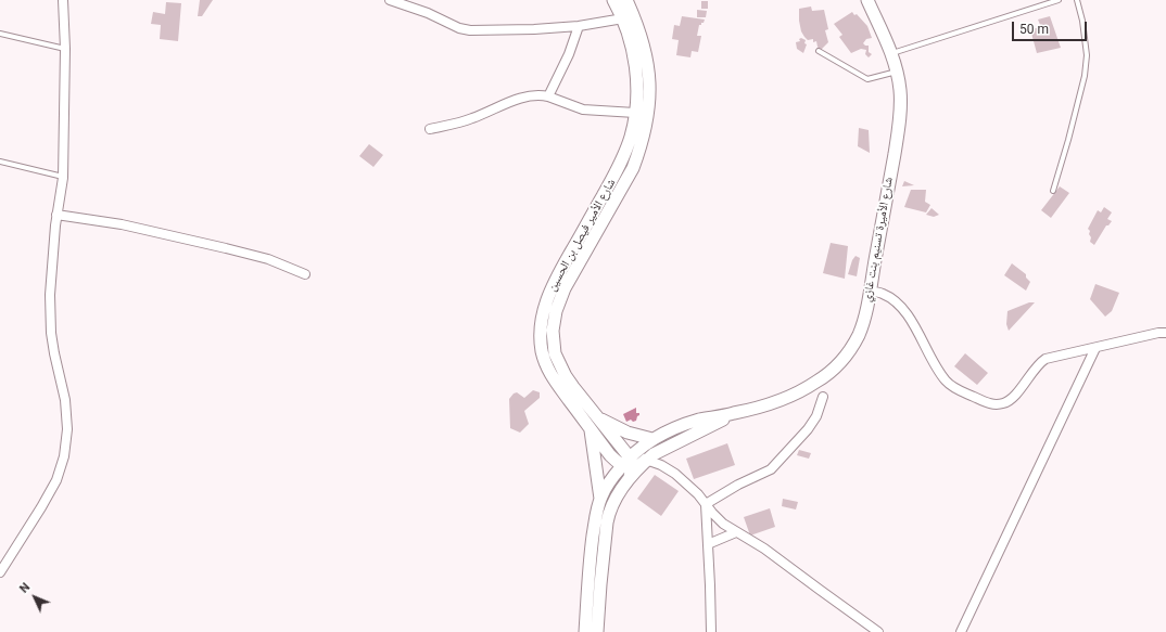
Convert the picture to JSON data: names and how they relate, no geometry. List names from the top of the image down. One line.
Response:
{"streets":{"main road":["شارع الأمير فيصل بن الحسين","شارع الأميرة تسنيم بنت غازي"]},"crossings":[["شارع الأمير فيصل بن الحسين","شارع الأميرة تسنيم بنت غازي"]],"scale_bar":"50 m","north":"top left"}
